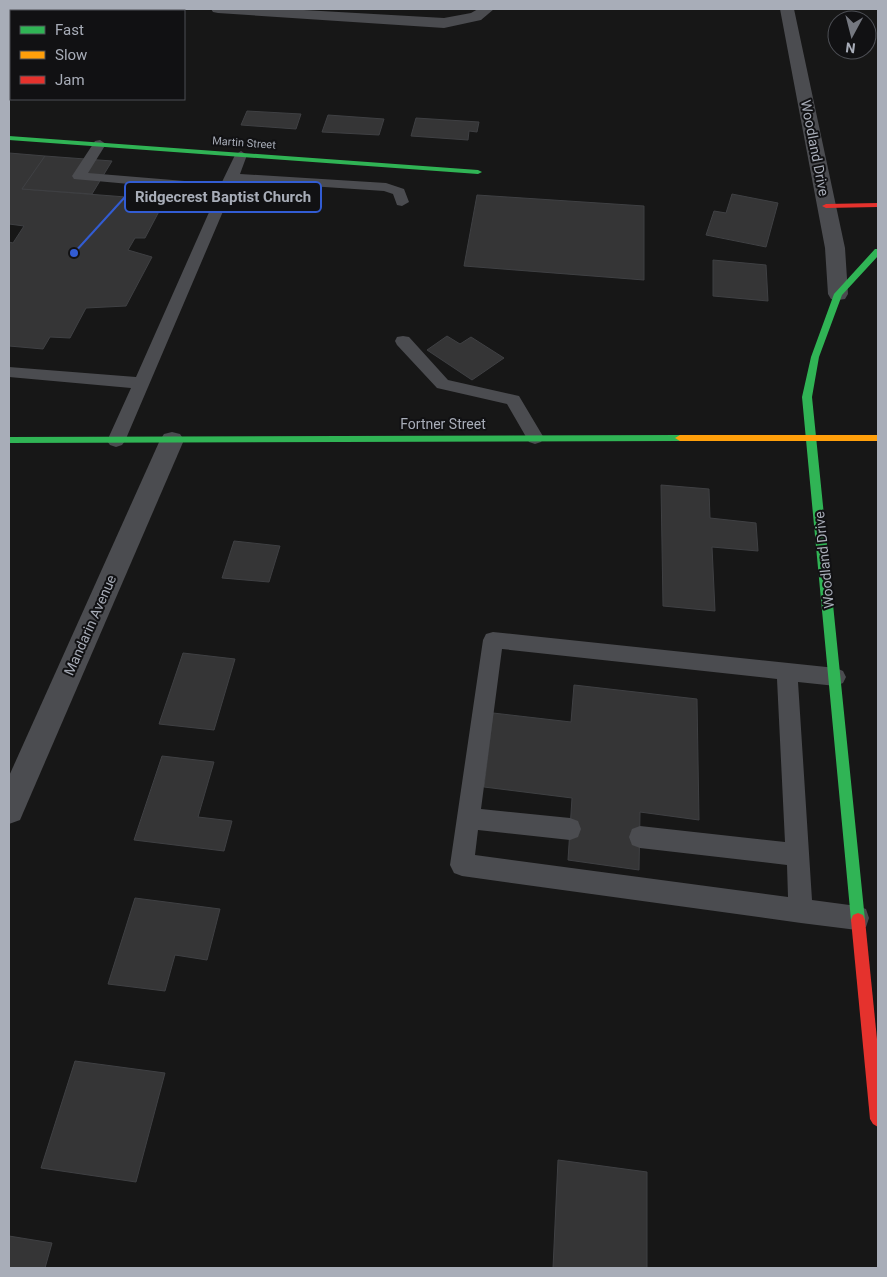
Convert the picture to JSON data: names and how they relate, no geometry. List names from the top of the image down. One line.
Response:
{"streets":{"street":["Martin Street","Woodland Drive","Fortner Street","Mandarin Avenue"]},"crossings":[["Woodland Drive","Fortner Street"],["Fortner Street","Mandarin Avenue"]],"places":["Ridgecrest Baptist Church"],"legend":["Fast","Slow","Jam"],"north":"bottom"}
